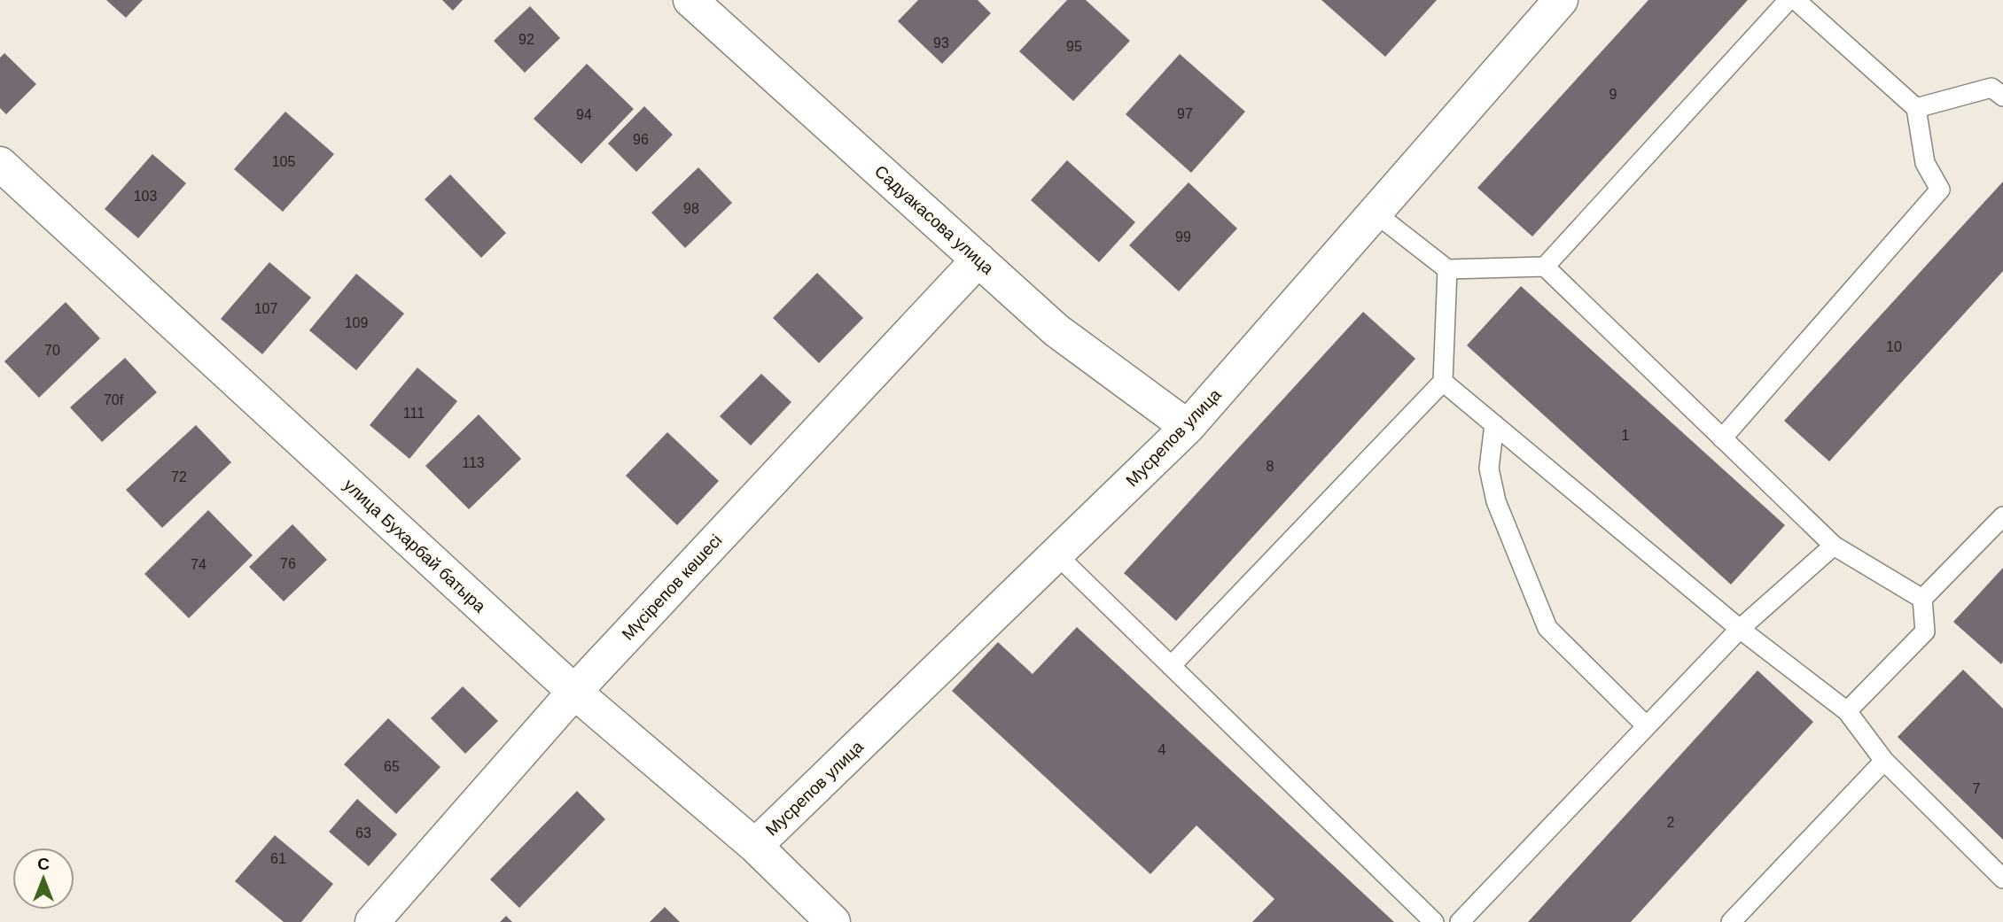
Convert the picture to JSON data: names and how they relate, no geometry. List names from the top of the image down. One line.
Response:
{"streets":{"street":["Садуакасова улица","Мусрепов улица","улица Бухарбай батыра","Мүсірепов көшесі"]},"crossings":[["Садуакасова улица","Мусрепов улица"],["Садуакасова улица","Мүсірепов көшесі"],["Мусрепов улица","улица Бухарбай батыра"],["улица Бухарбай батыра","Мүсірепов көшесі"]],"house_numbers":["92","93","95","9","97","94","96","105","103","98","99","107","109","10","70","70f","111","1","113","8","72","76","74","4","65","7","2","63","61"],"north":"top"}
